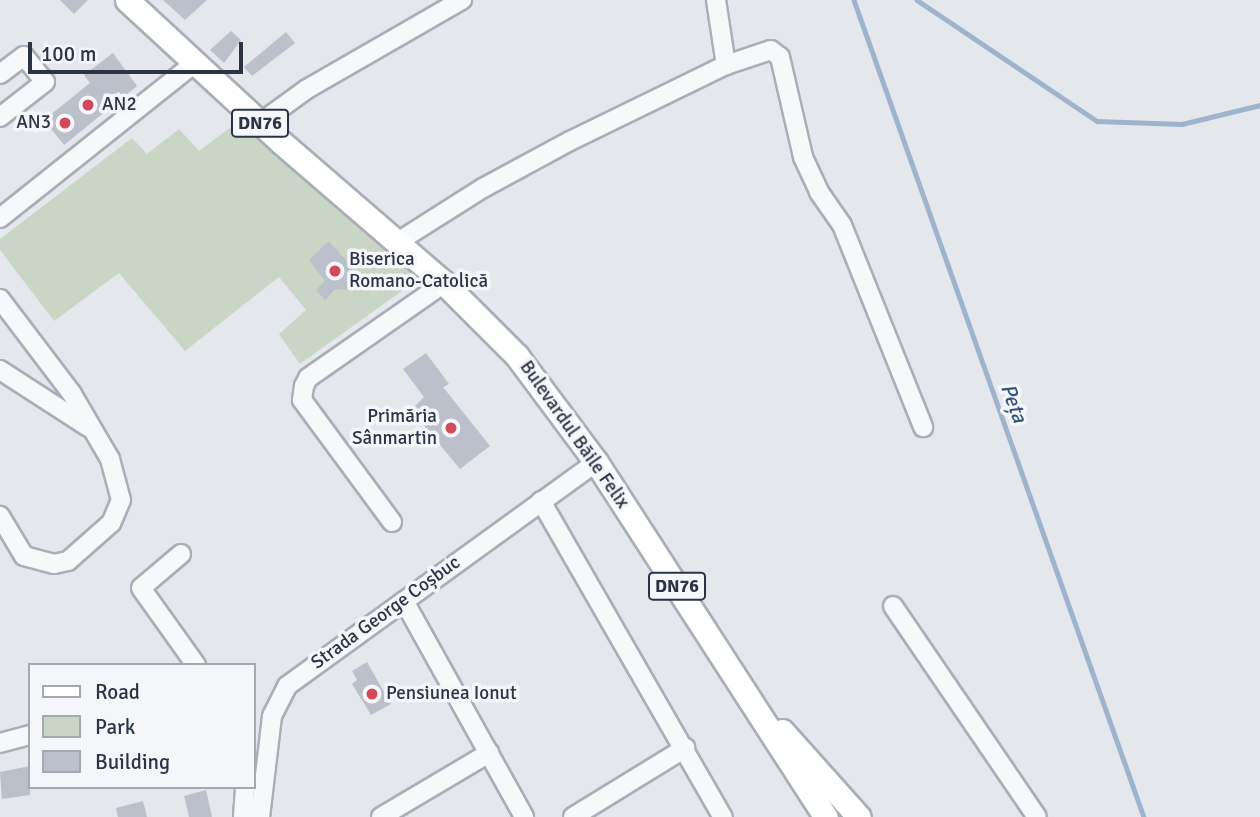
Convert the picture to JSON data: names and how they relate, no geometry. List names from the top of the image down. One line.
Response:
{"streets":{"main road":["DN76","Bulevardul Băile Felix"],"street":["Strada George Coșbuc"]},"crossings":[["Bulevardul Băile Felix","Strada George Coșbuc"]],"water":["Peța"],"places":["AN2","AN3","Biserica Romano-Catolică","Primăria Sânmartin","Pensiunea Ionut"],"legend":["Road","Park","Building"],"scale_bar":"100 m"}
